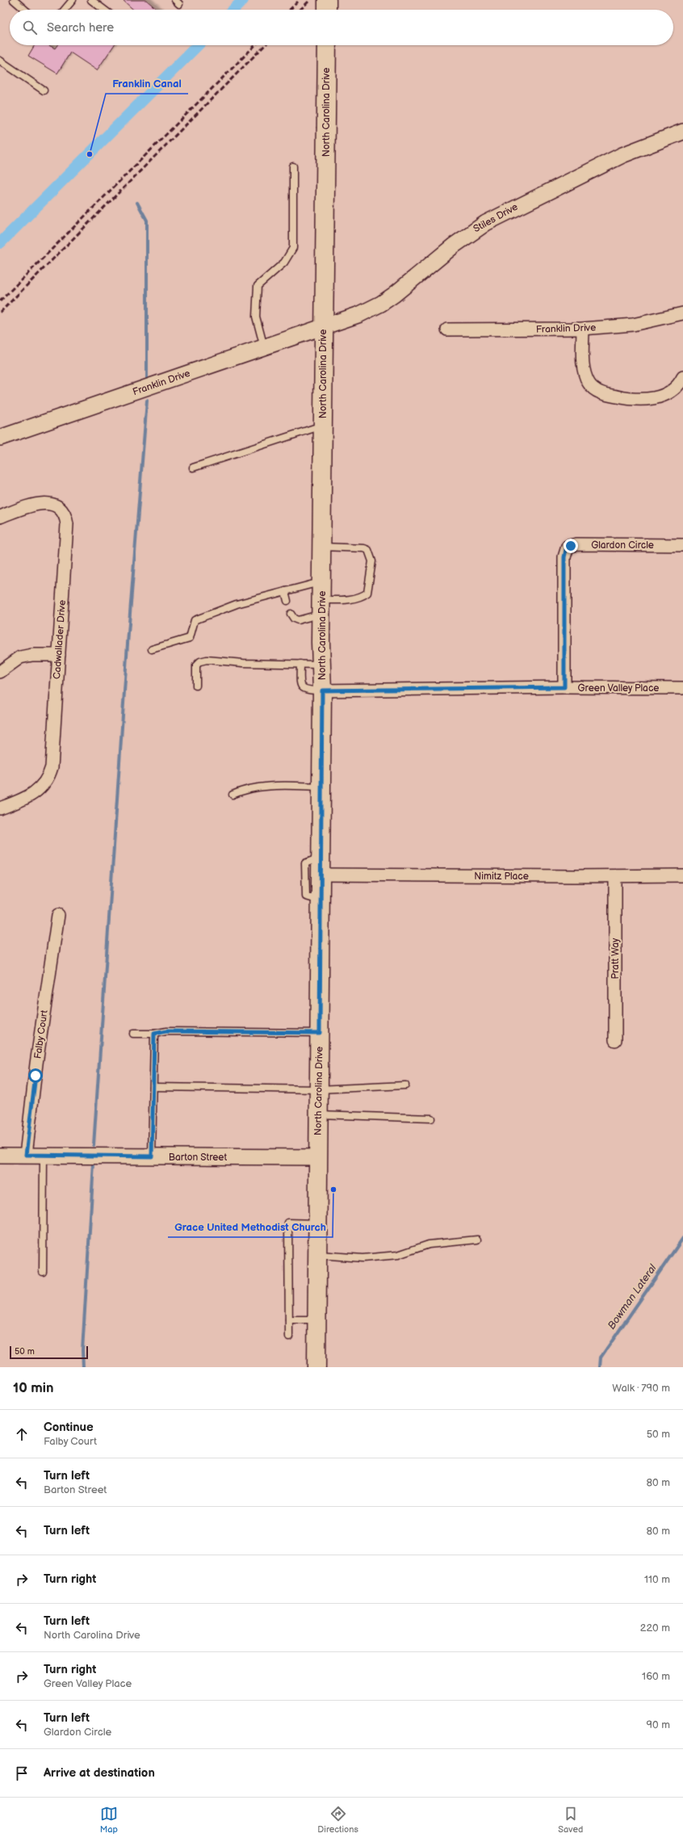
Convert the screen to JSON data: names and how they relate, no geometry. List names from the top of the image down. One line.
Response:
{"streets":{"main road":["North Carolina Drive"],"street":["Stiles Drive","Franklin Drive","Glardon Circle","Cadwallader Drive","Green Valley Place","Nimitz Place","Pratt Way","Falby Court","Barton Street"]},"crossings":[["North Carolina Drive","Stiles Drive"],["North Carolina Drive","Franklin Drive"],["North Carolina Drive","Green Valley Place"],["North Carolina Drive","Nimitz Place"],["North Carolina Drive","Barton Street"],["Stiles Drive","Franklin Drive"],["Glardon Circle","Green Valley Place"],["Nimitz Place","Pratt Way"],["Falby Court","Barton Street"]],"water":["Bowman Lateral"],"places":["Franklin Canal","Grace United Methodist Church"],"scale_bar":"50 m","page":{"search":"Search here","scale":"50 m","heading":["10 min","Walk · 790 m"],"list":[["Continue","Falby Court","50 m"],["Turn left","Barton Street","80 m"],["Turn left","80 m"],["Turn right","110 m"],["Turn left","North Carolina Drive","220 m"],["Turn right","Green Valley Place","160 m"],["Turn left","Glardon Circle","90 m"],"Arrive at destination"],"nav":["Map","Directions","Saved"]}}
